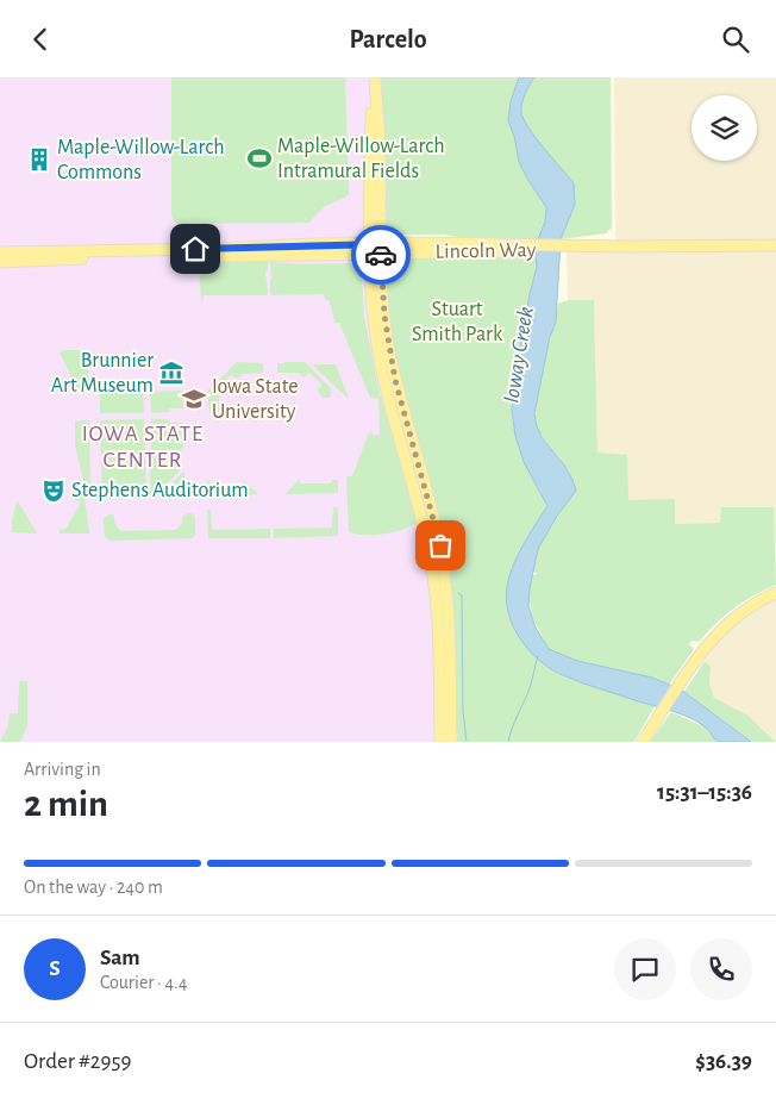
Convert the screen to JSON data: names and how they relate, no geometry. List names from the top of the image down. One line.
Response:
{"streets":{"main road":["Lincoln Way"]},"districts":["IOWA STATE CENTER"],"water":["Ioway Creek"],"parks":["Stuart Smith Park"],"places":{"sports":["Maple-Willow-Larch Intramural Fields"],"building":["Maple-Willow-Larch Commons"],"museum":["Brunnier Art Museum"],"school or university":["Iowa State University"],"theatre":["Stephens Auditorium"]},"page":{"header":"Parcelo","heading":["2 min","Arriving in","15:31–15:36"],"panel":["Sam","Courier · 4.4","Order #2959","$36.39"],"bar":"On the way · 240 m","round":"S"}}
